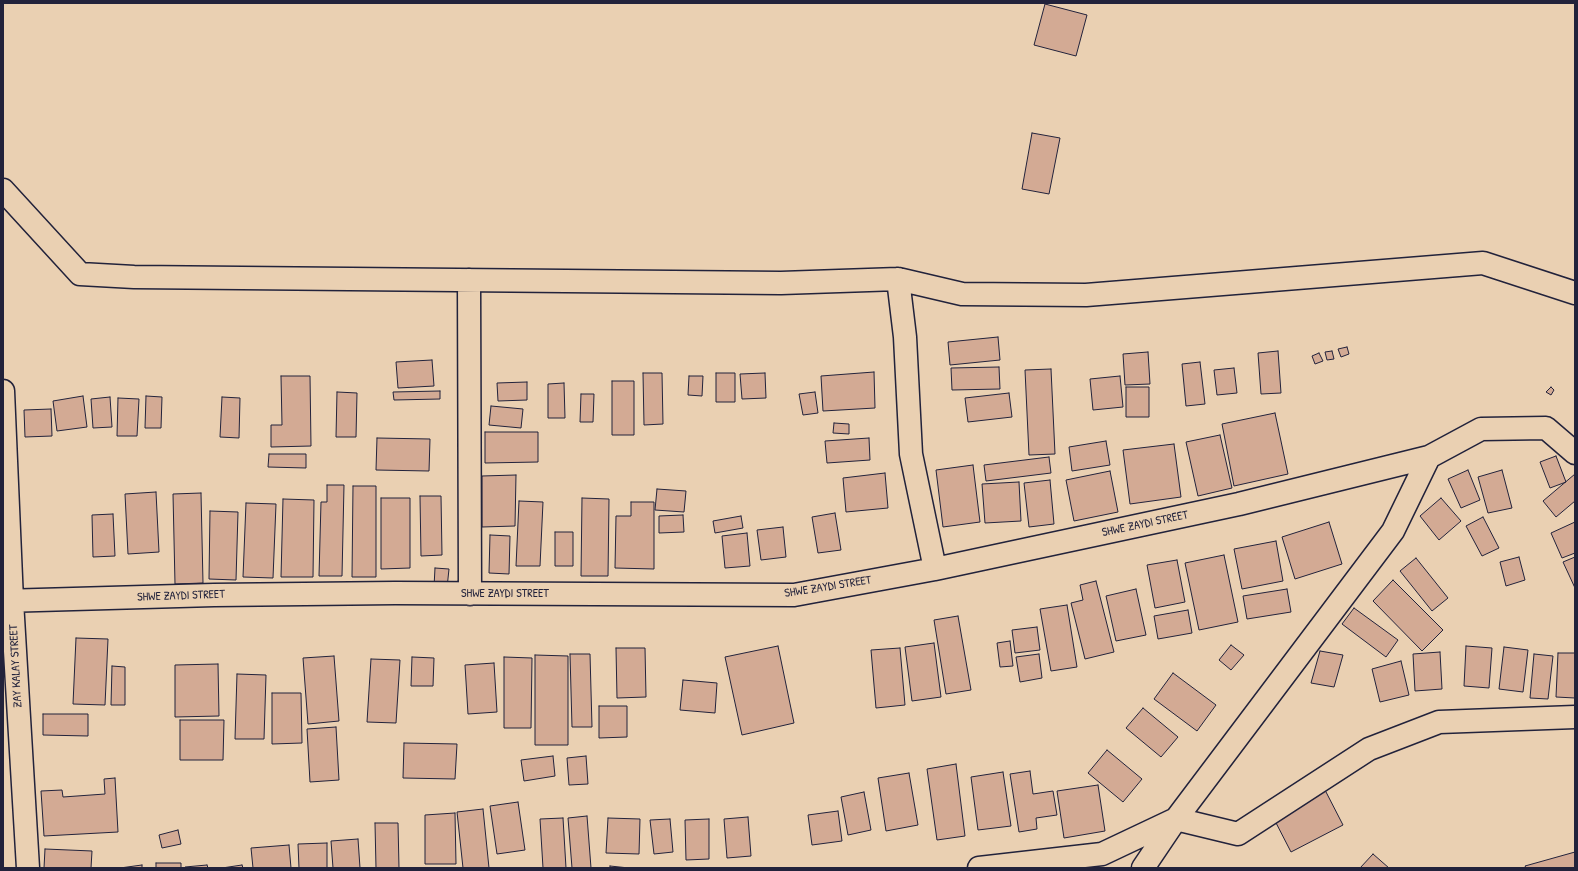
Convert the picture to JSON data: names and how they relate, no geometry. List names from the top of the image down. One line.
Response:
{"streets":{"street":["SHWE ZAYDI STREET","ZAY KALAY STREET"]},"crossings":[["SHWE ZAYDI STREET","ZAY KALAY STREET"]]}
